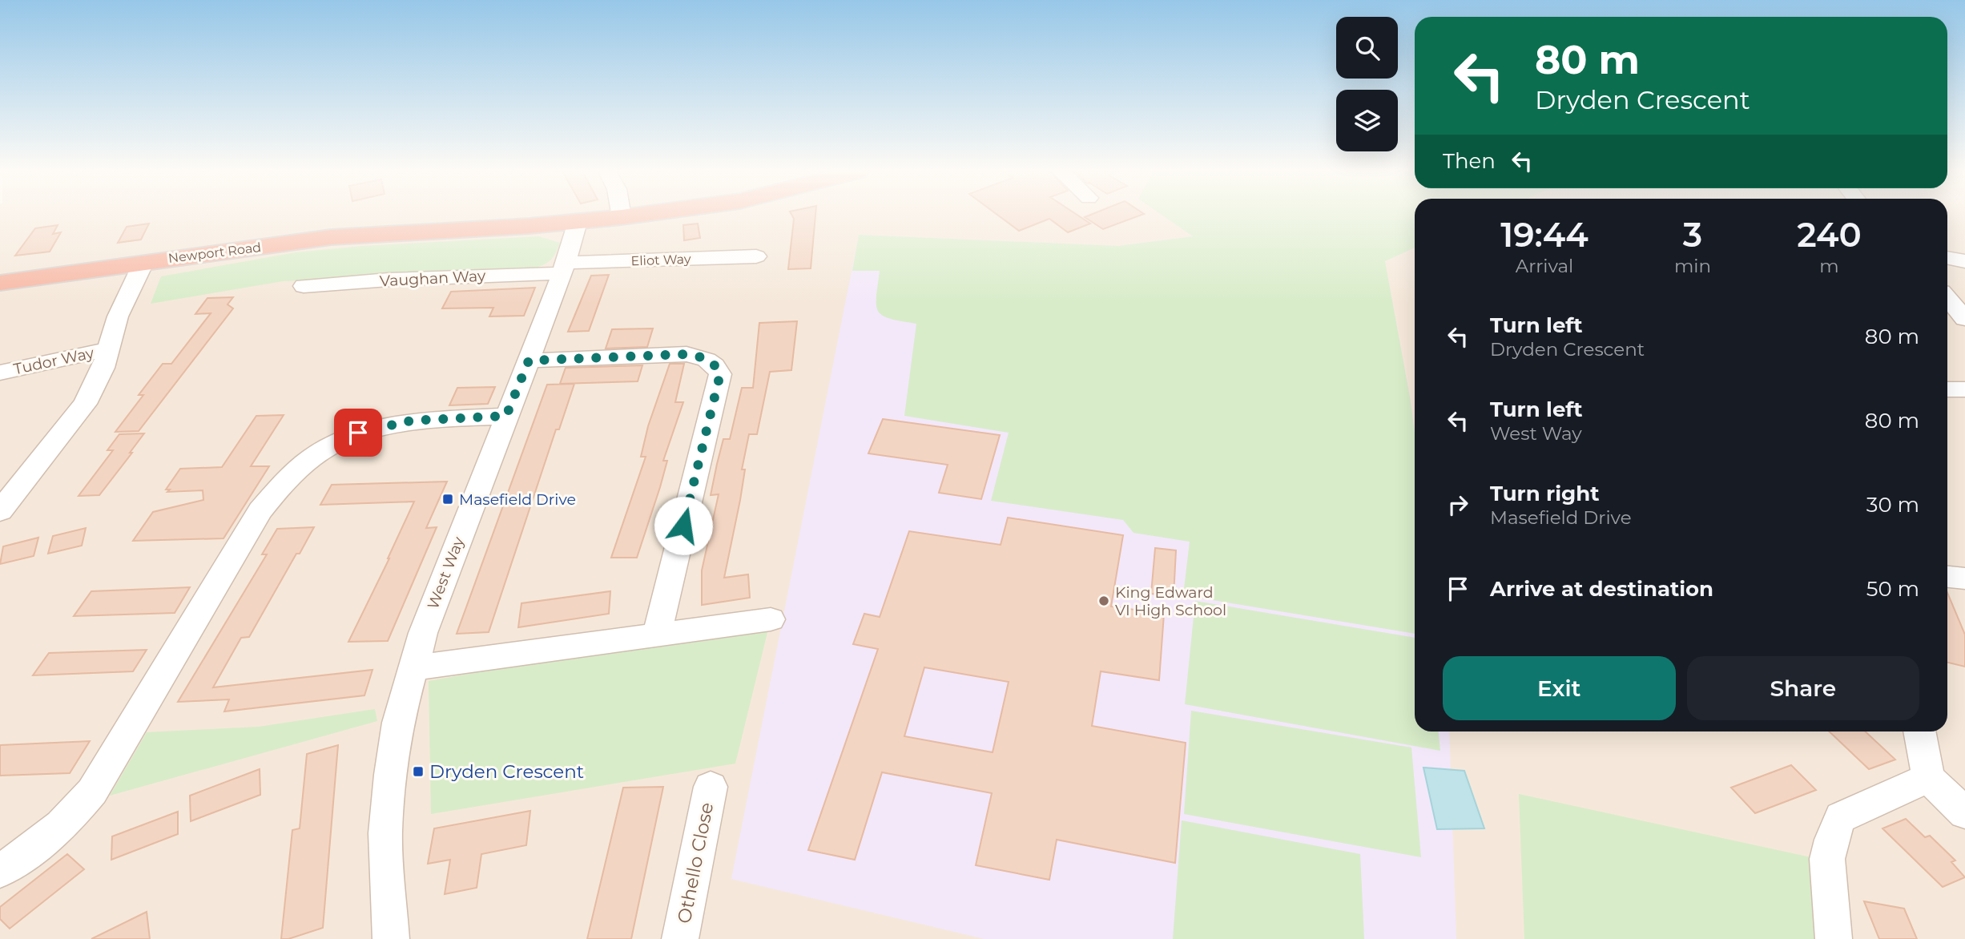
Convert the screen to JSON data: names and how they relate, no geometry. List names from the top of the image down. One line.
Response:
{"streets":{"highway":["Newport Road"],"street":["Eliot Way","Vaughan Way","Tudor Way","West Way","Othello Close"]},"crossings":[["Newport Road","West Way"],["Eliot Way","Vaughan Way"],["Eliot Way","West Way"],["Vaughan Way","West Way"]],"places":{"transit":["Masefield Drive","Dryden Crescent"],"other":["King Edward VI High School"]},"page":{"turn":["80 m","Dryden Crescent"],"then":"Then","eta":["19:44","Arrival","3","min","240","m"],"list":[{"name":"Turn left","note":"Dryden Crescent","value":"80 m"},{"name":"Turn left","note":"West Way","value":"80 m"},{"name":"Turn right","note":"Masefield Drive","value":"30 m"},{"name":"Arrive at destination","value":"50 m"}],"buttons":["Exit","Share"]}}
